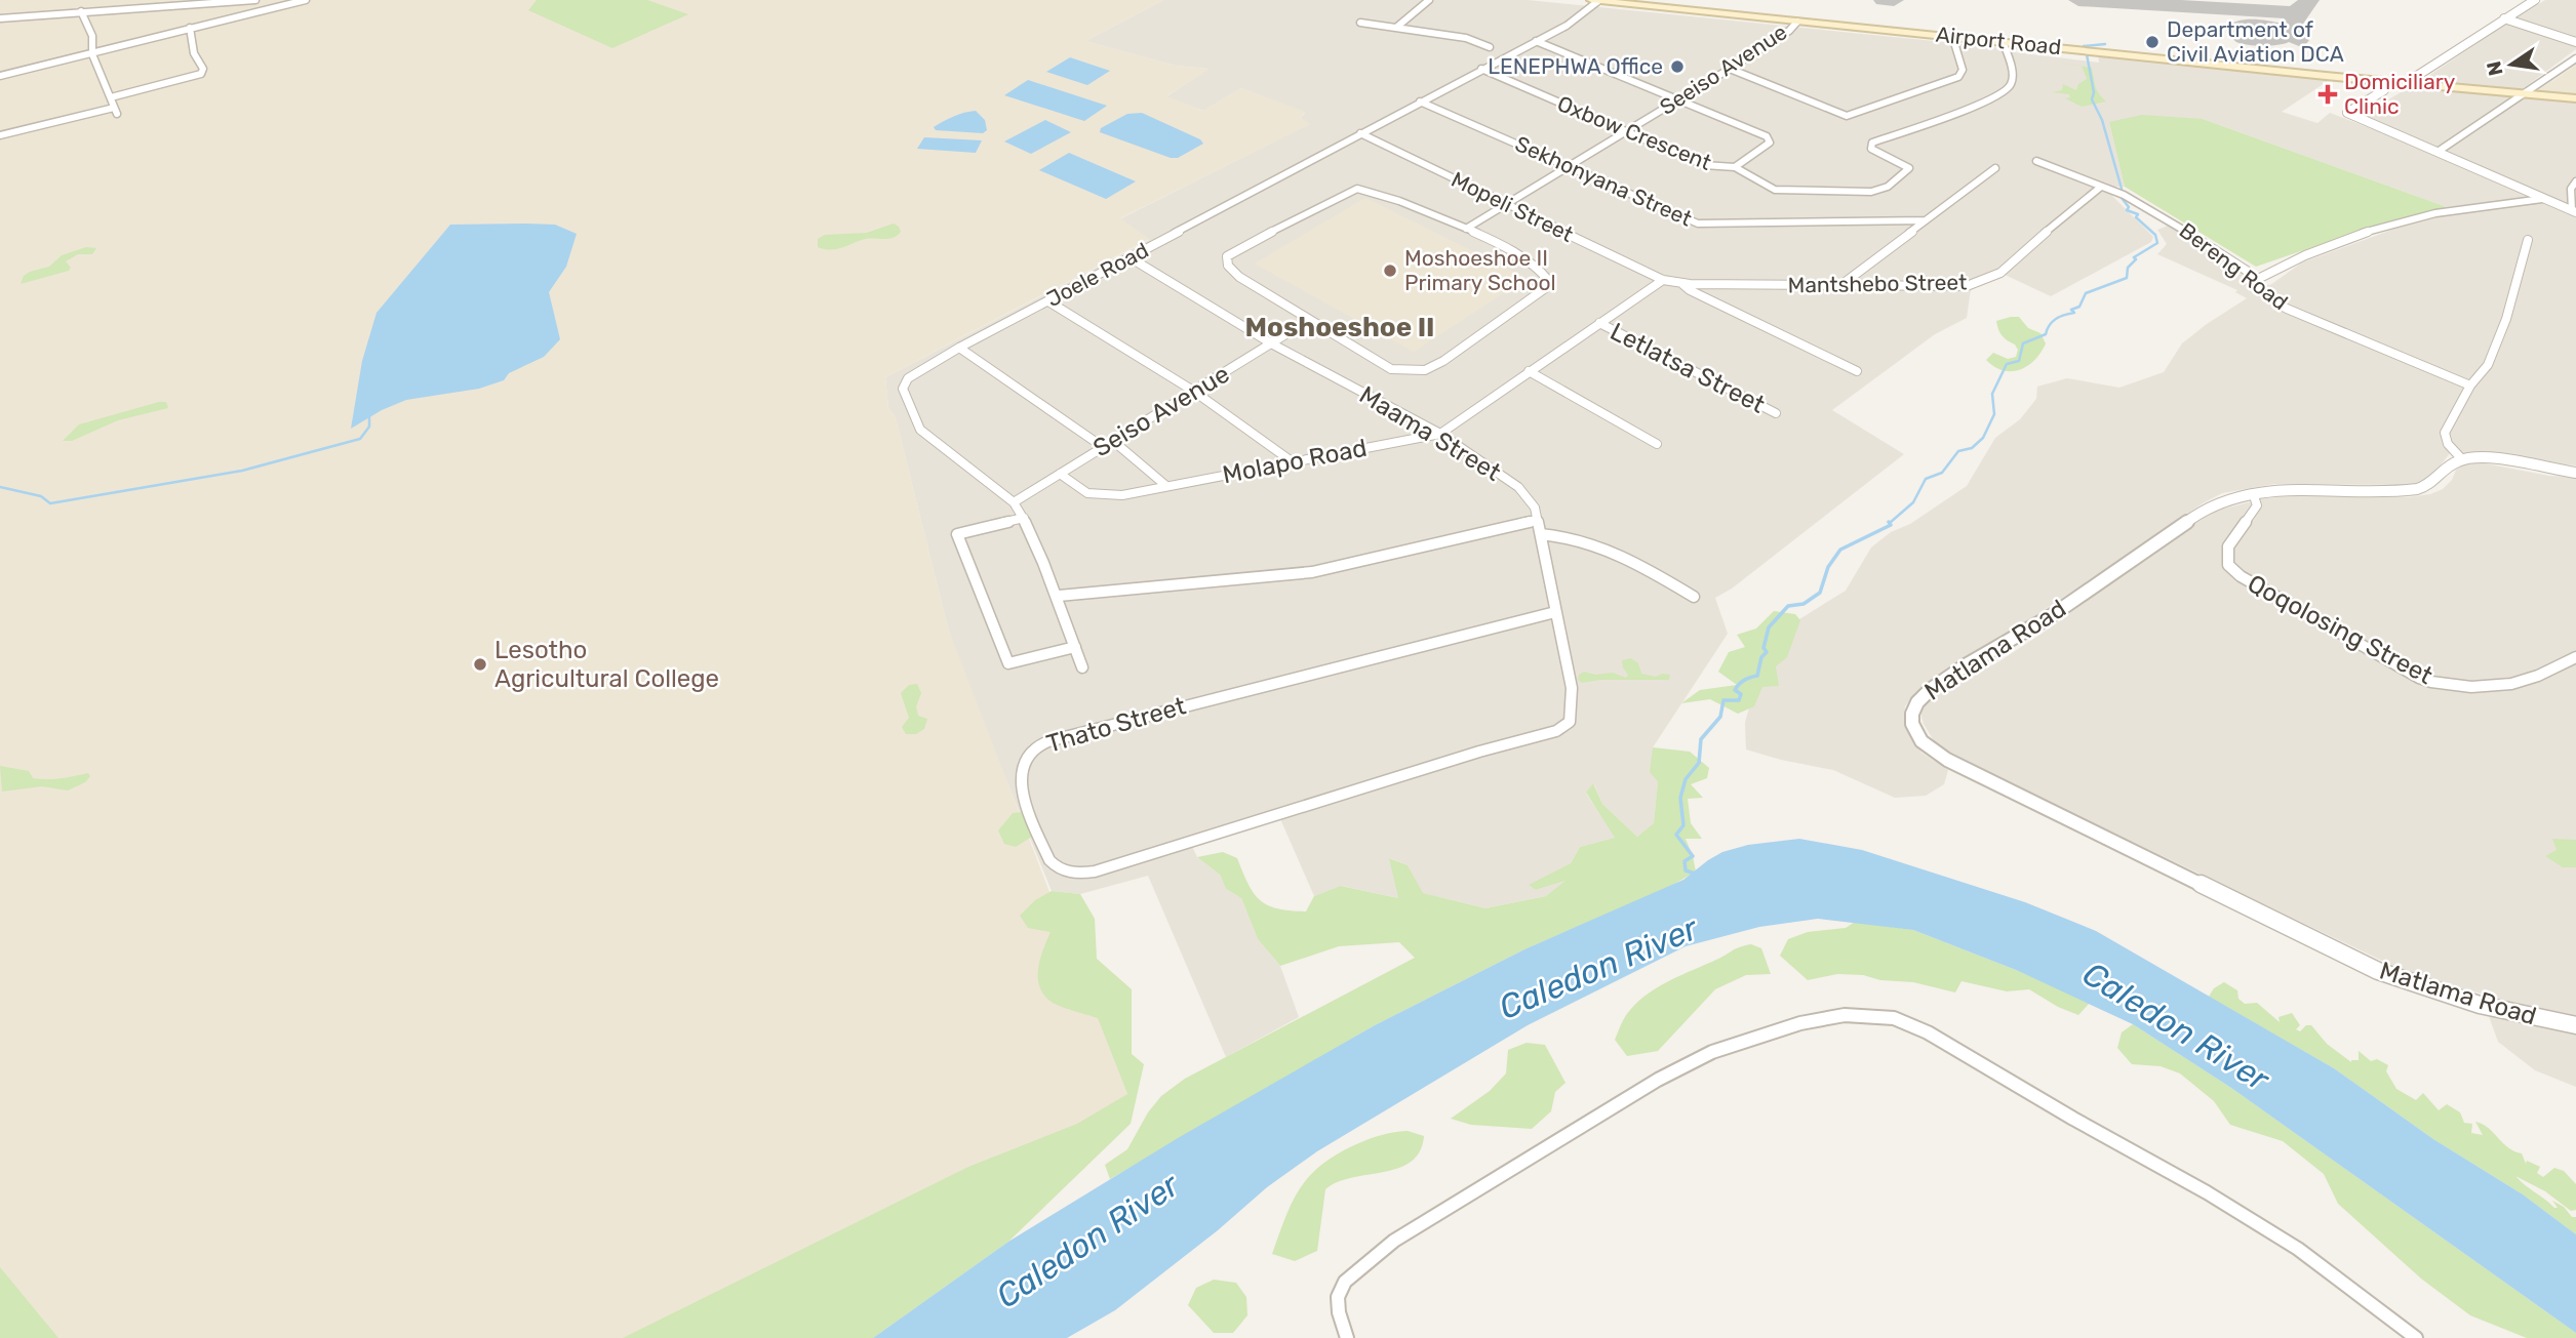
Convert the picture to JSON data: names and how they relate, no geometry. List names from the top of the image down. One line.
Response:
{"streets":{"main road":["Airport Road"],"street":["Seeiso Avenue","Oxbow Crescent","Sekhonyana Street","Mopeli Street","Bereng Road","Joele Road","Mantshebo Street","Letlatsa Street","Seiso Avenue","Maama Street","Molapo Road","Qoqolosing Street","Matlama Road","Thato Street"]},"crossings":[["Airport Road","Seeiso Avenue"],["Airport Road","Joele Road"],["Seeiso Avenue","Oxbow Crescent"],["Seeiso Avenue","Sekhonyana Street"],["Seeiso Avenue","Mopeli Street"],["Oxbow Crescent","Joele Road"],["Sekhonyana Street","Joele Road"],["Mopeli Street","Joele Road"],["Mopeli Street","Mantshebo Street"],["Mopeli Street","Molapo Road"],["Bereng Road","Mantshebo Street"],["Joele Road","Seiso Avenue"],["Joele Road","Maama Street"],["Mantshebo Street","Molapo Road"],["Letlatsa Street","Molapo Road"],["Seiso Avenue","Maama Street"],["Seiso Avenue","Molapo Road"],["Maama Street","Molapo Road"],["Maama Street","Thato Street"],["Qoqolosing Street","Matlama Road"]],"districts":["Moshoeshoe II"],"water":["Caledon River"],"places":{"other":["Department of Civil Aviation DCA","LENEPHWA Office","Moshoeshoe II Primary School","Lesotho Agricultural College"],"health":["Domiciliary Clinic"]},"north":"left"}
